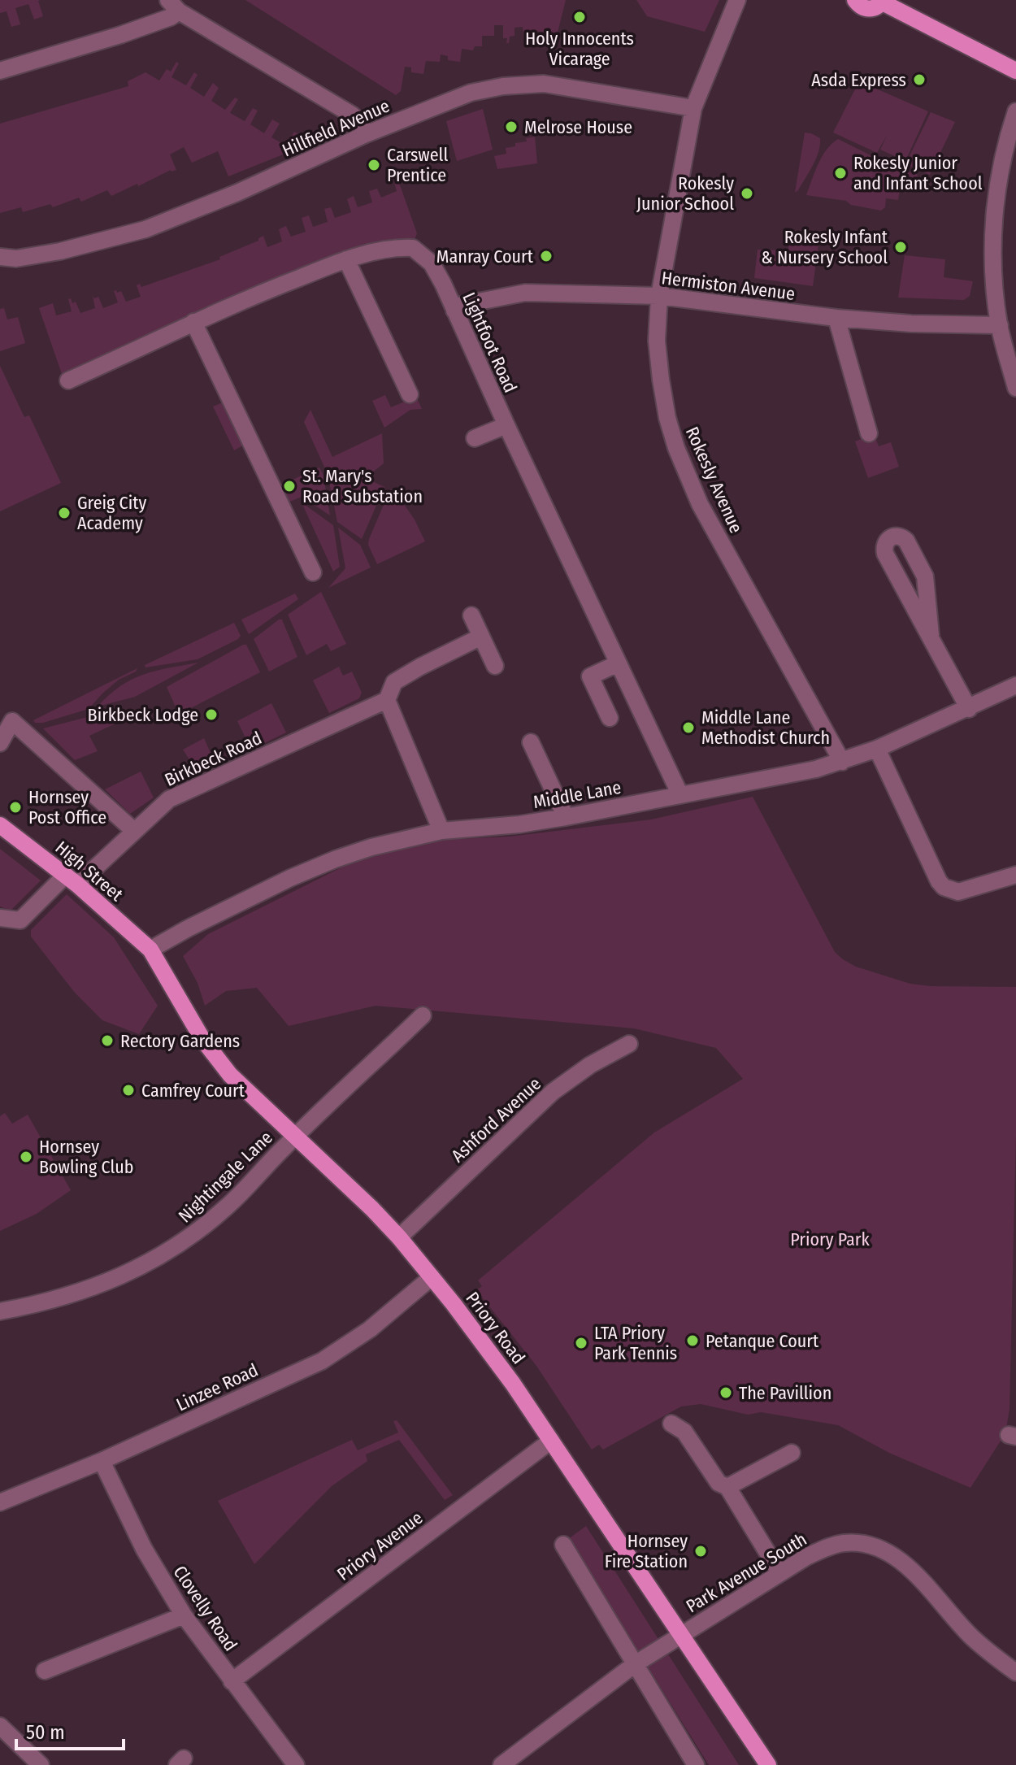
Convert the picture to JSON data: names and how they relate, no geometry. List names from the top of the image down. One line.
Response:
{"streets":{"main road":["High Street","Priory Road"],"street":["Hillfield Avenue","Hermiston Avenue","Lightfoot Road","Rokesly Avenue","Birkbeck Road","Middle Lane","Ashford Avenue","Nightingale Lane","Linzee Road","Priory Avenue","Park Avenue South","Clovelly Road"]},"crossings":[["Hillfield Avenue","Rokesly Avenue"],["Hermiston Avenue","Lightfoot Road"],["Hermiston Avenue","Rokesly Avenue"],["Lightfoot Road","Middle Lane"],["Rokesly Avenue","Middle Lane"],["Birkbeck Road","High Street"],["Middle Lane","High Street"],["Middle Lane","Priory Road"],["High Street","Priory Road"],["Ashford Avenue","Priory Road"],["Nightingale Lane","Priory Road"],["Priory Road","Linzee Road"],["Priory Road","Priory Avenue"],["Priory Road","Park Avenue South"],["Linzee Road","Clovelly Road"],["Priory Avenue","Clovelly Road"]],"parks":["Priory Park"],"places":["Holy Innocents Vicarage","Asda Express","Melrose House","Carswell Prentice","Rokesly Junior and Infant School","Rokesly Junior School","Rokesly Infant & Nursery School","Manray Court","St. Mary's Road Substation","Greig City Academy","Birkbeck Lodge","Middle Lane Methodist Church","Hornsey Post Office","Rectory Gardens","Camfrey Court","Hornsey Bowling Club","Petanque Court","LTA Priory Park Tennis","The Pavillion","Hornsey Fire Station"],"scale_bar":"50 m"}
